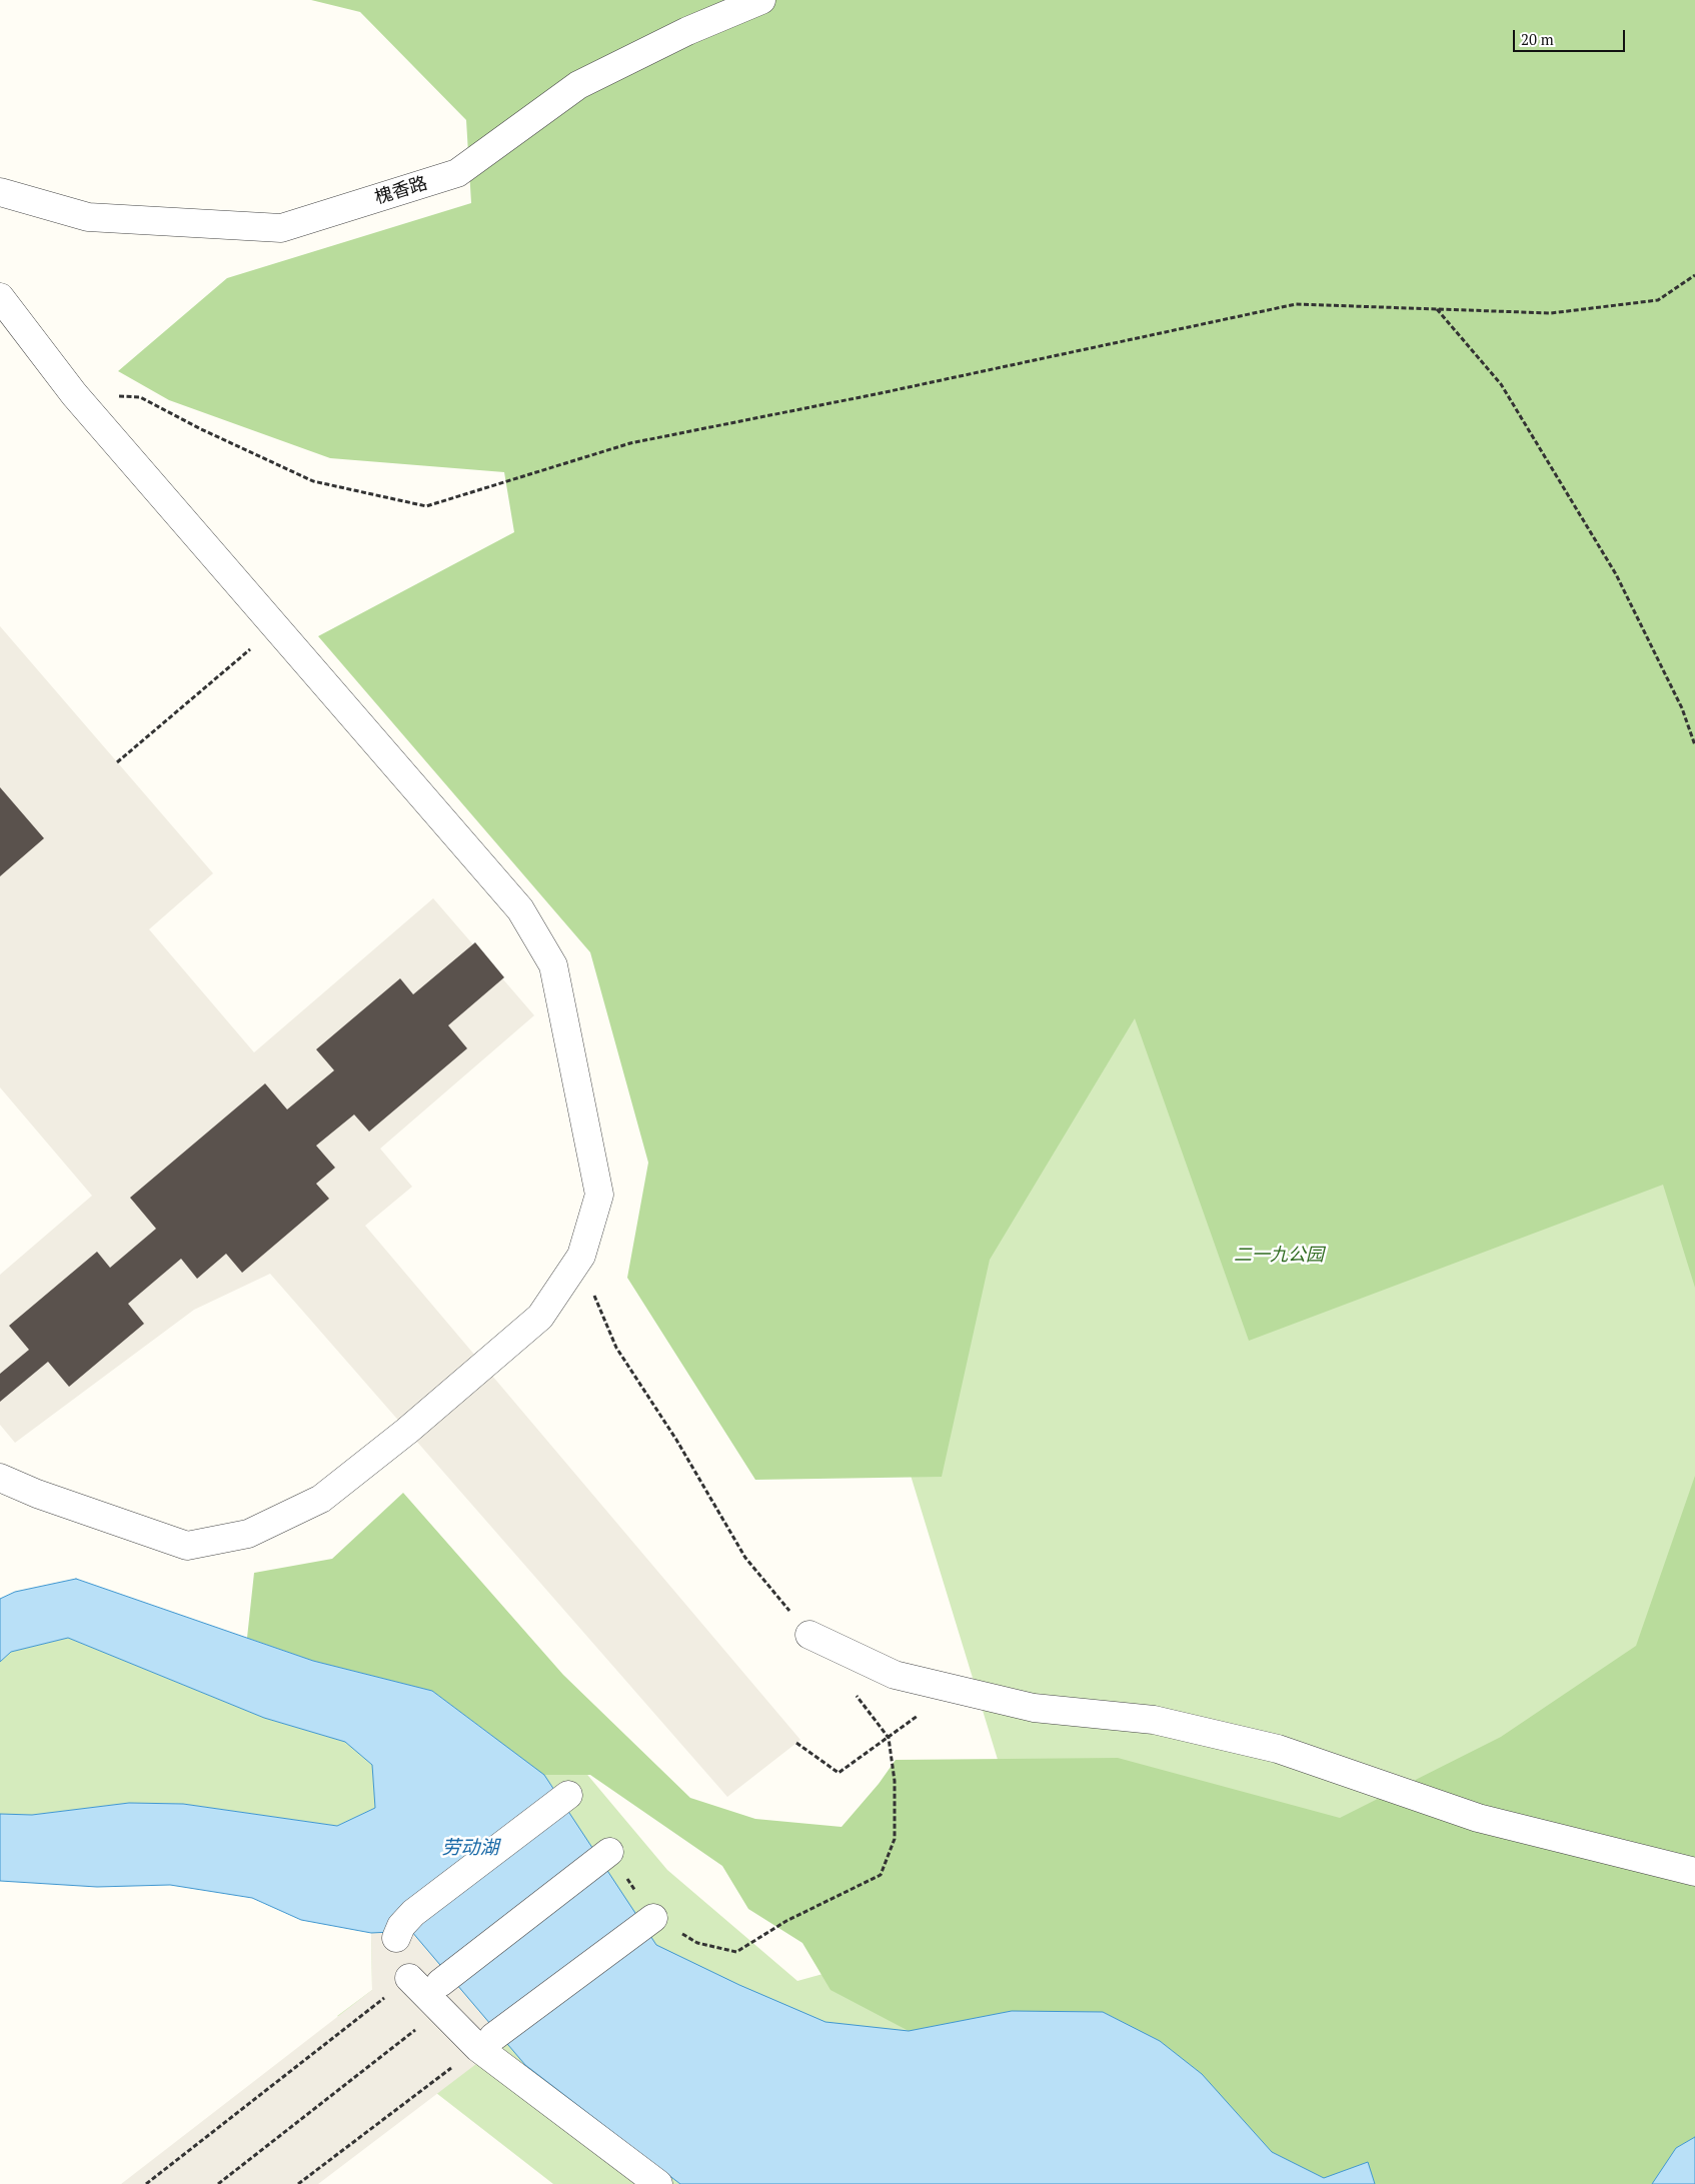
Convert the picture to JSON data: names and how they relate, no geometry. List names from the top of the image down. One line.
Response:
{"streets":{"street":["槐香路"]},"water":["劳动湖"],"parks":["二一九公园"],"scale_bar":"20 m"}
